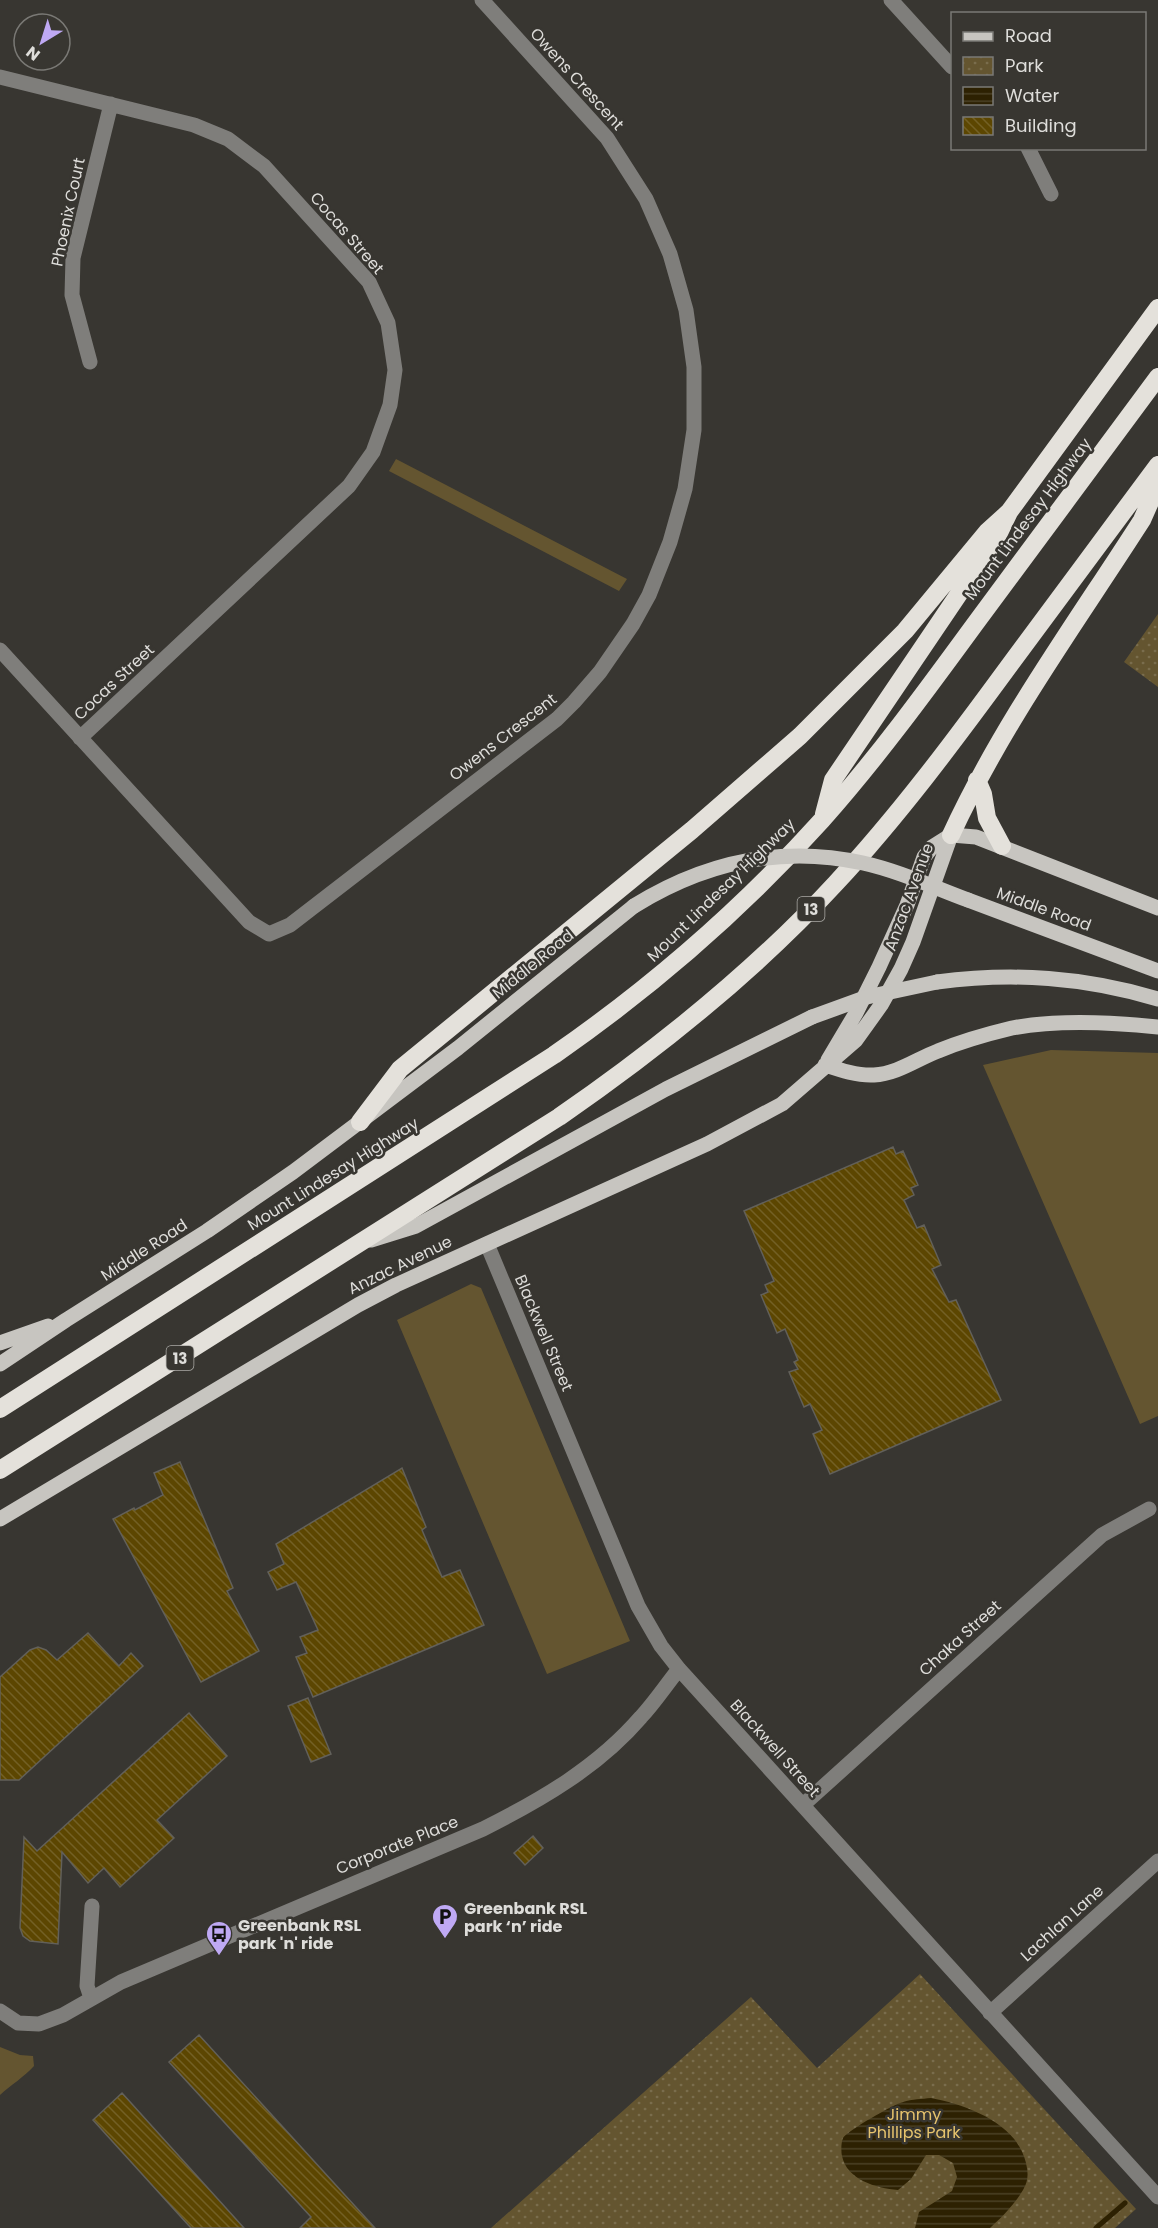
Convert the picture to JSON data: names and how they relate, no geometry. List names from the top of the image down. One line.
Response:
{"streets":{"highway":["Mount Lindesay Highway","13"],"main road":["Anzac Avenue","Middle Road"],"street":["Owens Crescent","Phoenix Court","Cocas Street","Blackwell Street","Chaka Street","Corporate Place","Lachlan Lane"]},"crossings":[["Owens Crescent","Cocas Street"],["Phoenix Court","Cocas Street"],["Anzac Avenue","Blackwell Street"],["Blackwell Street","Chaka Street"],["Blackwell Street","Corporate Place"],["Blackwell Street","Lachlan Lane"]],"parks":["Jimmy Phillips Park"],"places":{"parking":["Greenbank RSL park ‘n’ ride"],"bus stop":["Greenbank RSL park 'n' ride"]},"legend":["Road","Park","Water","Building"],"north":"bottom left"}
